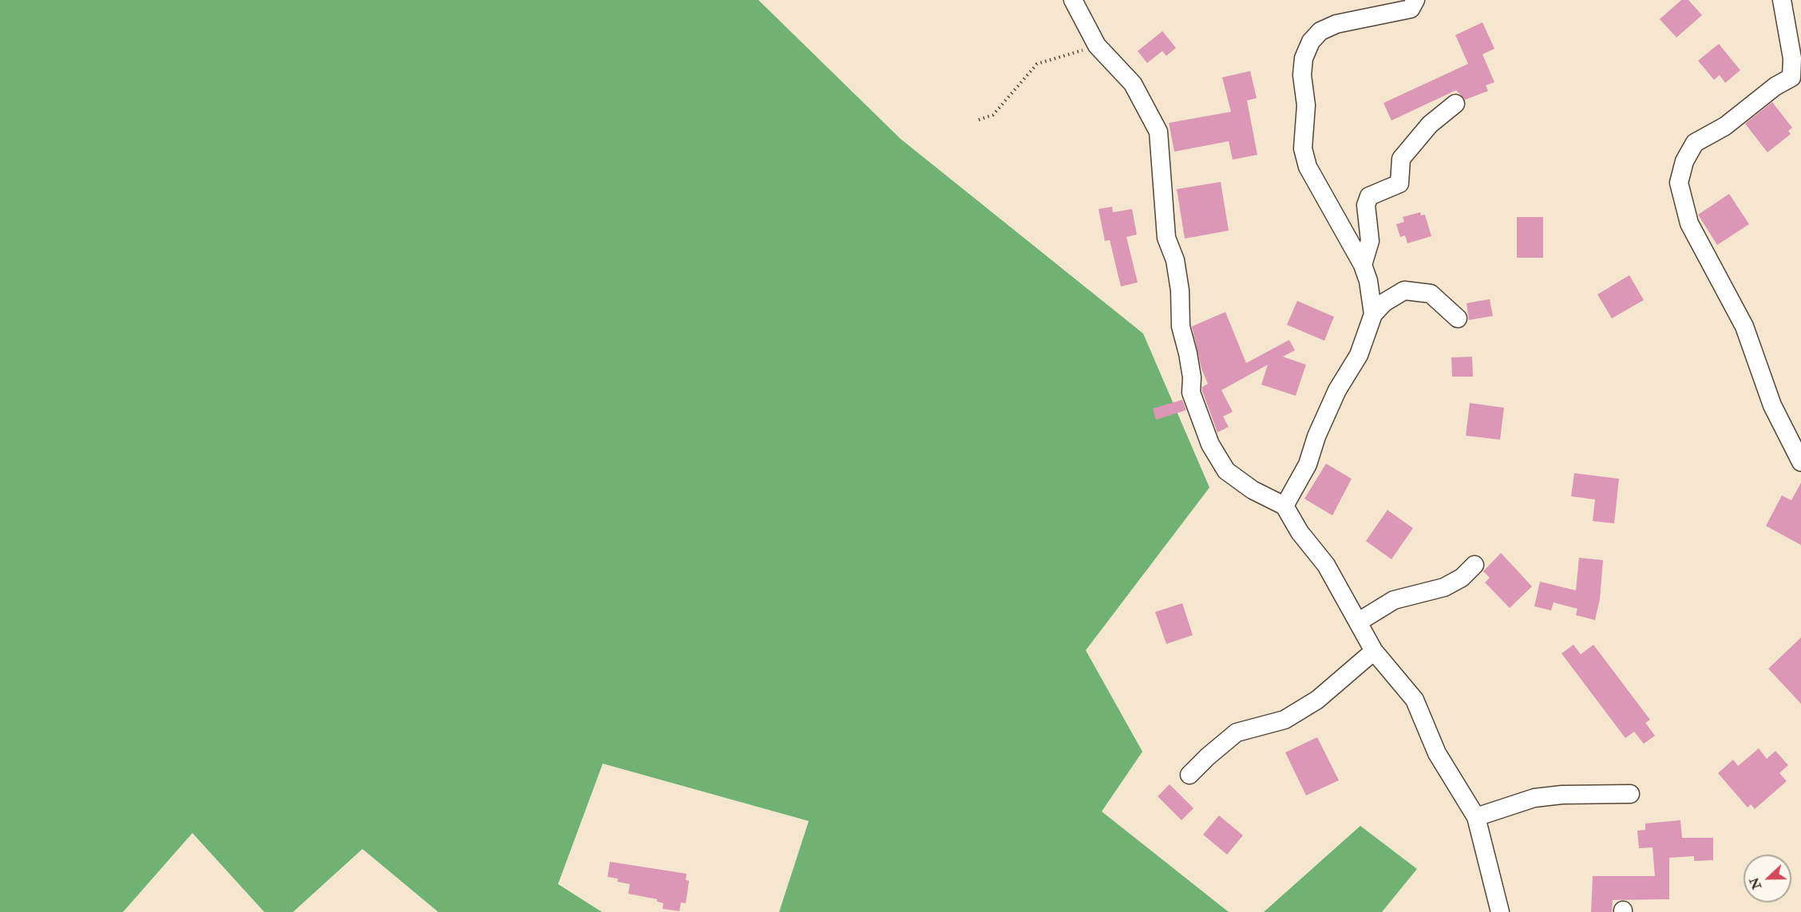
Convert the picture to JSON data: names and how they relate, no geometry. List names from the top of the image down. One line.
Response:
{"north":"left"}
